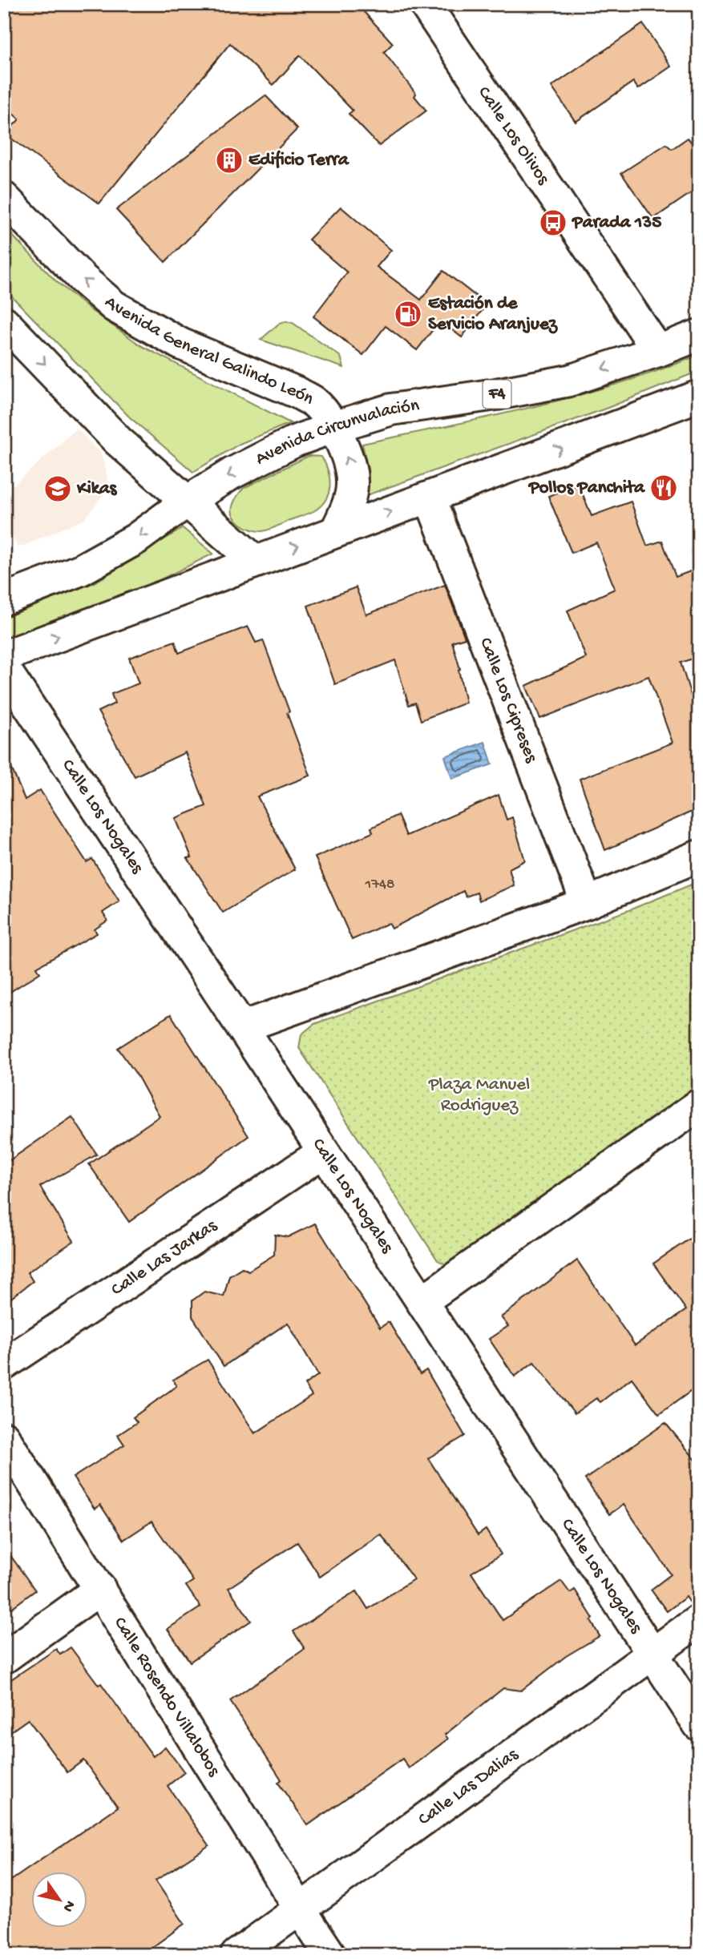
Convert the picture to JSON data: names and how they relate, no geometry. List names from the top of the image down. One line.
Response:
{"streets":{"main road":["Calle Los Olivos","Avenida General Galindo León","F4","Avenida Circunvalación","Calle Los Cipreses","Calle Los Nogales","Calle Las Jarkas","Calle Rosendo Villalobos","Calle Las Dalias"]},"crossings":[["Calle Los Olivos","Avenida Circunvalación"],["Avenida General Galindo León","Avenida Circunvalación"],["Calle Los Nogales","Calle Las Jarkas"],["Calle Los Nogales","Calle Las Dalias"],["Calle Rosendo Villalobos","Calle Las Dalias"]],"parks":["Plaza Manuel Rodriguez"],"places":{"building":["Edificio Terra"],"bus stop":["Parada 135"],"fuel station":["Estación de Servicio Aranjuez"],"restaurant":["Pollos Panchita"],"school or university":["Kikas"]},"house_numbers":["1748"],"north":"bottom right"}
